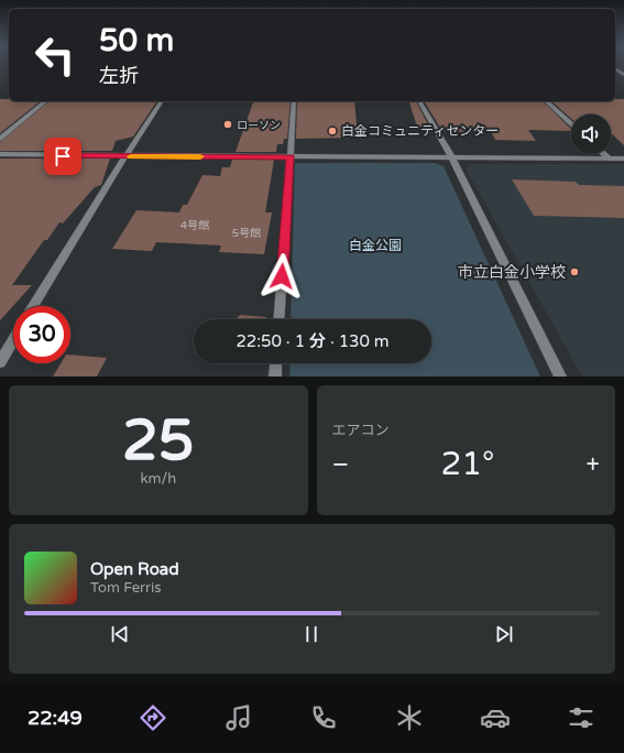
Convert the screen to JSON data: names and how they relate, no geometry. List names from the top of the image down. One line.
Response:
{"parks":["白金公園"],"places":["ローソン","白金コミュニティセンター","市立白金小学校"],"house_numbers":["4号館","5号館"],"page":{"turn":["50 m","左折"],"limit":"30","trip":"22:50 · 1 分 · 130 m","tile":[["25","km/h"],"エアコン"],"heat":["−","21°","+"],"song":["Open Road","Tom Ferris"],"tabs":"22:49"}}
